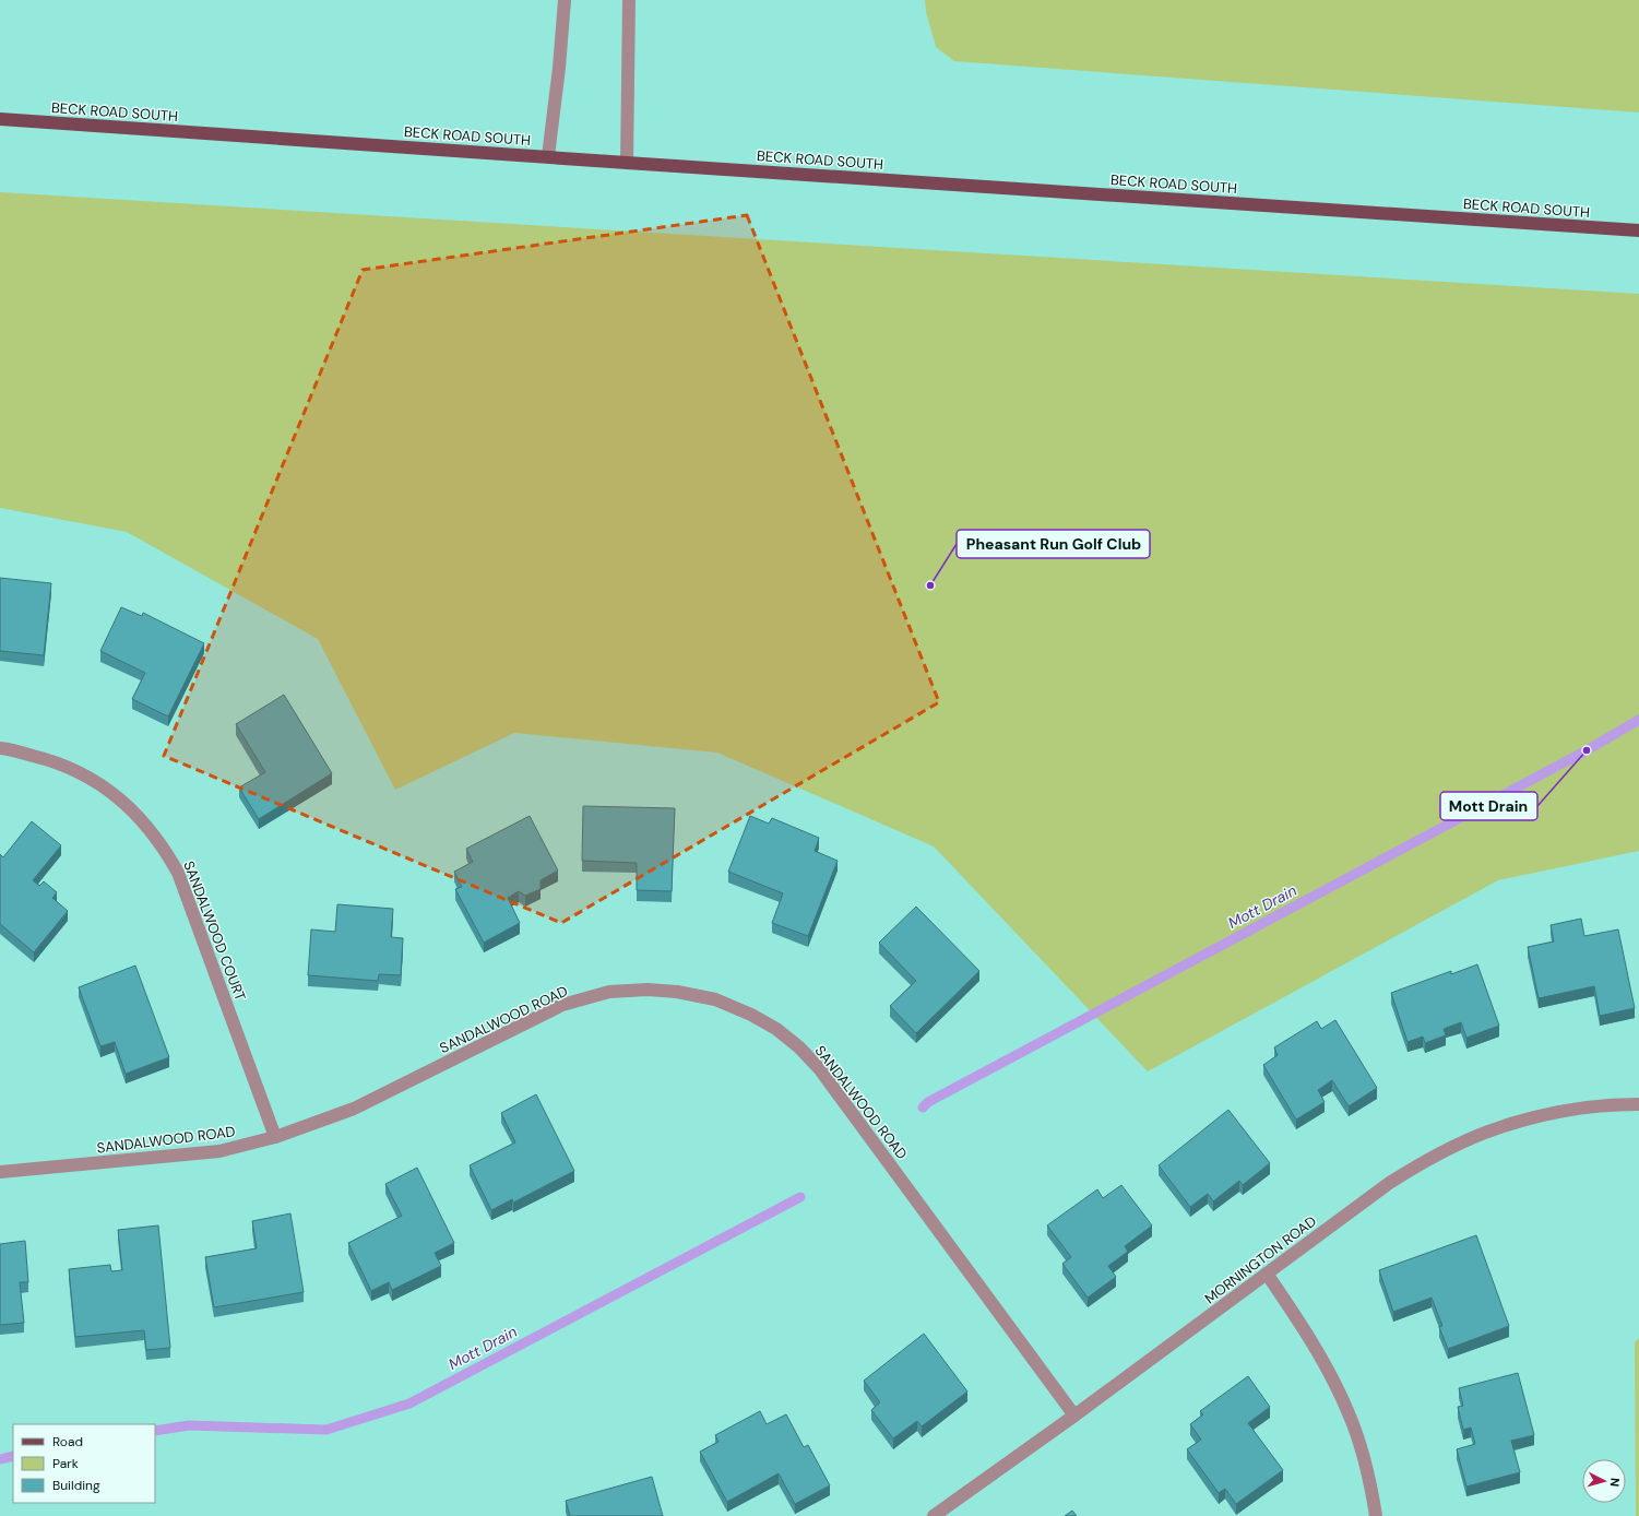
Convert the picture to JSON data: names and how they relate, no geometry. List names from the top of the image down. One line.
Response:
{"streets":{"main road":["BECK ROAD SOUTH"],"street":["SANDALWOOD COURT","SANDALWOOD ROAD","MORNINGTON ROAD"]},"crossings":[["SANDALWOOD COURT","SANDALWOOD ROAD"],["SANDALWOOD ROAD","MORNINGTON ROAD"]],"water":["Mott Drain"],"places":["Pheasant Run Golf Club","Mott Drain"],"legend":["Road","Park","Building"],"north":"right"}
